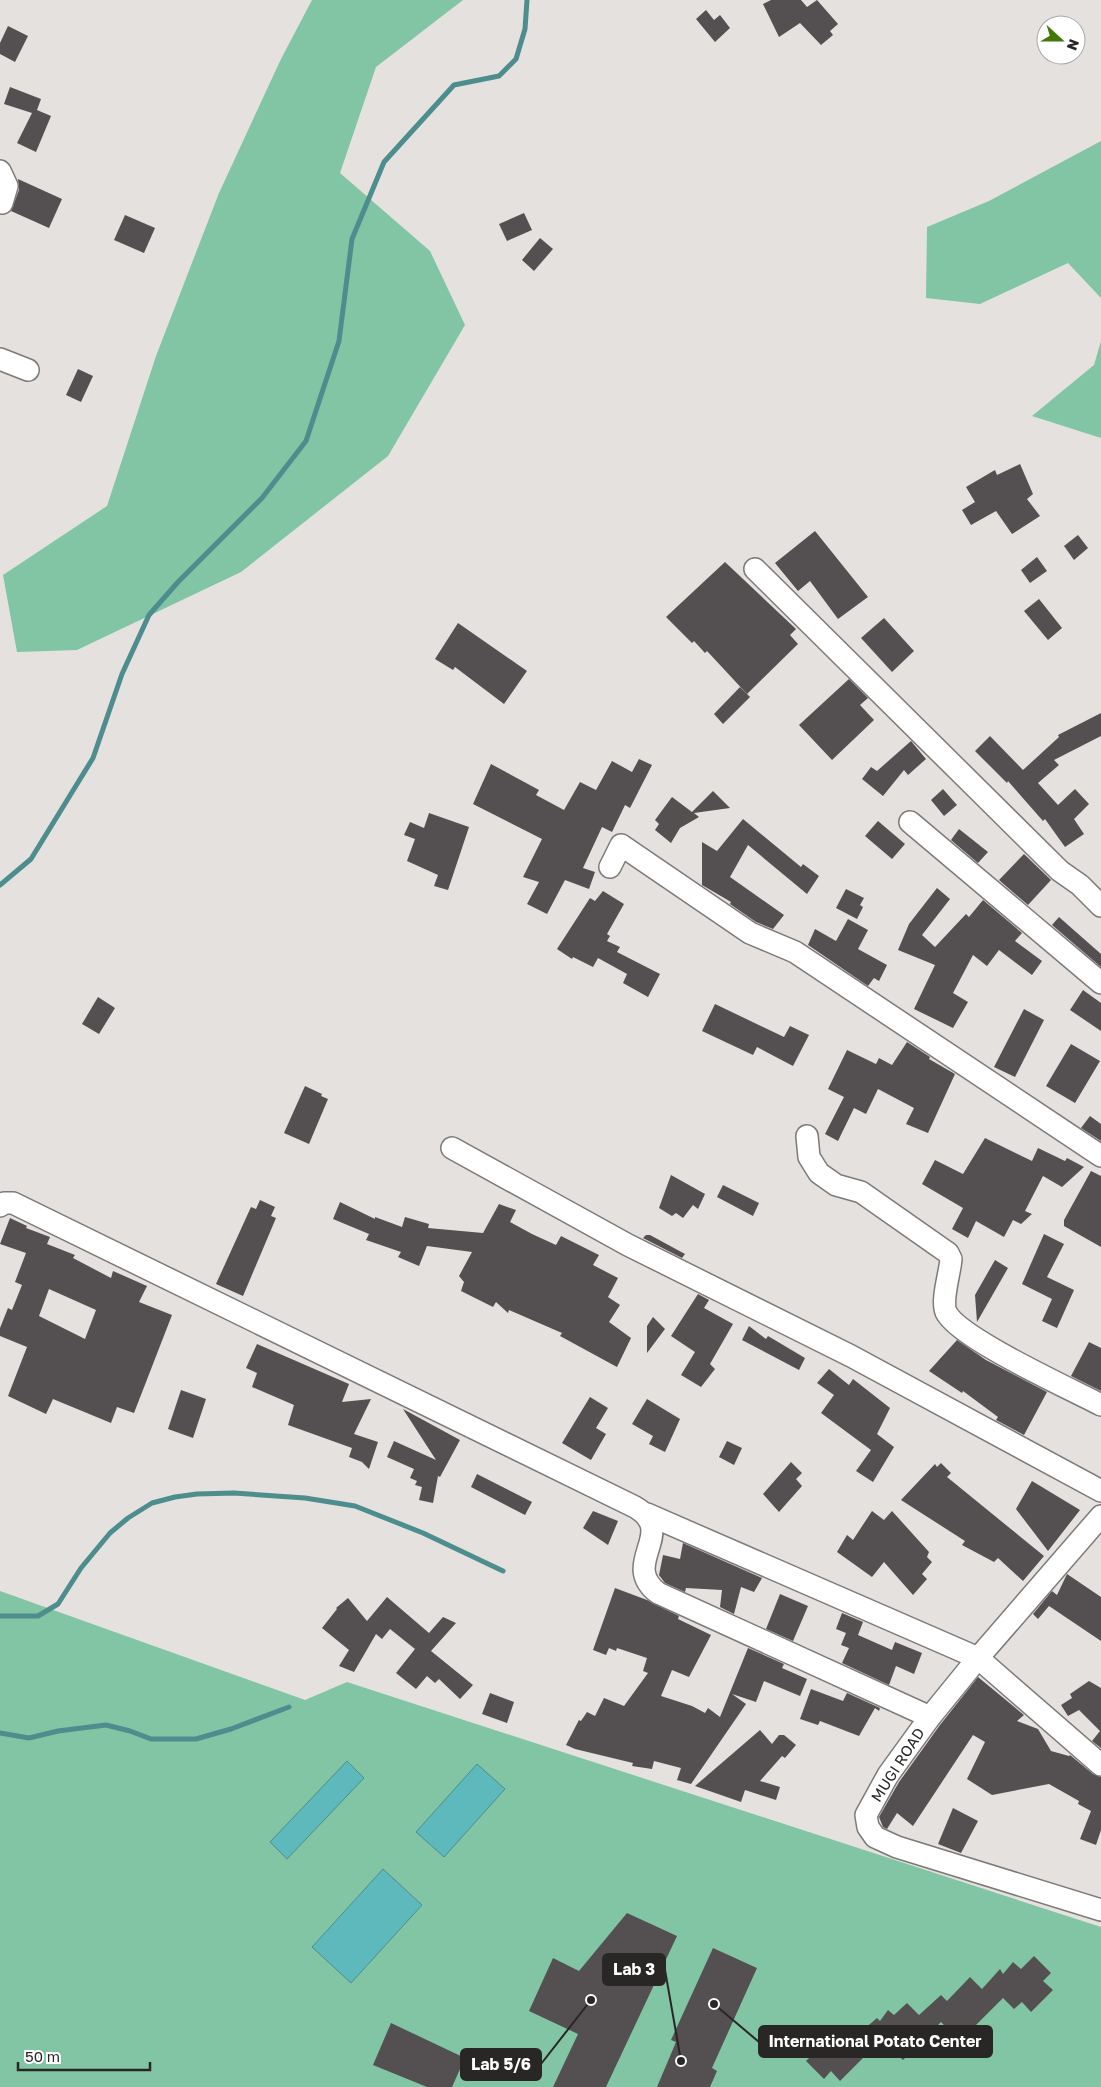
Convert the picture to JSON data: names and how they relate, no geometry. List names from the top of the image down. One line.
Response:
{"streets":{"street":["MUGI ROAD"]},"places":["Lab 5/6","International Potato Center","Lab 3"],"scale_bar":"50 m","north":"right"}
